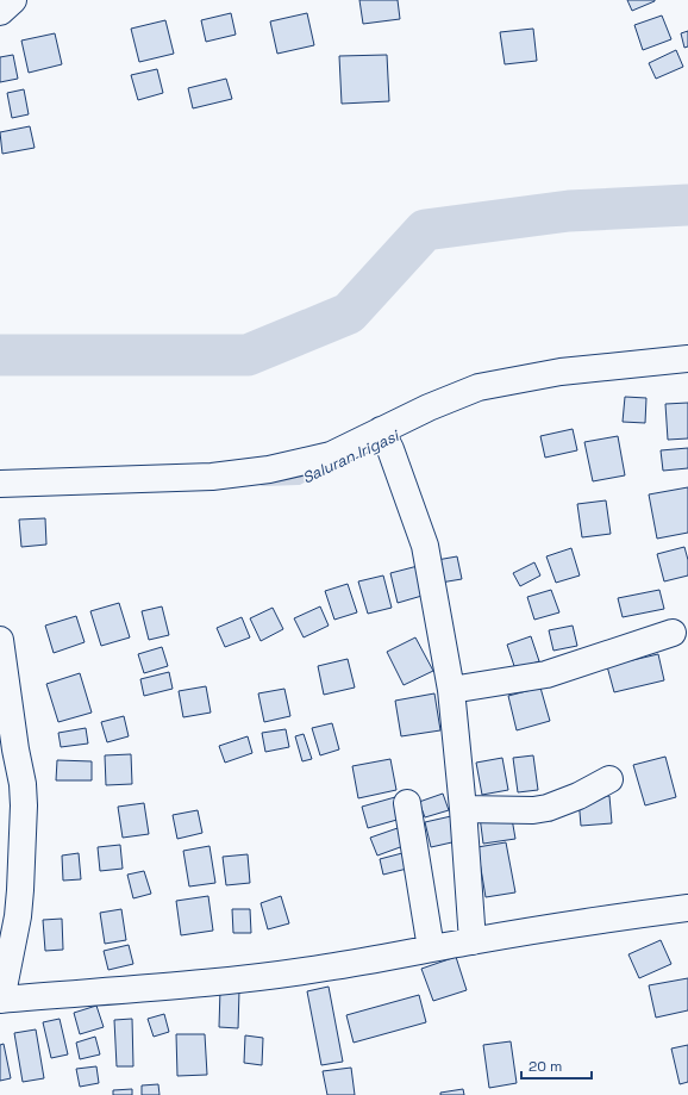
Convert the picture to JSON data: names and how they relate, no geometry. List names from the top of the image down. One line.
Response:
{"water":["Saluran Irigasi"],"scale_bar":"20 m"}
